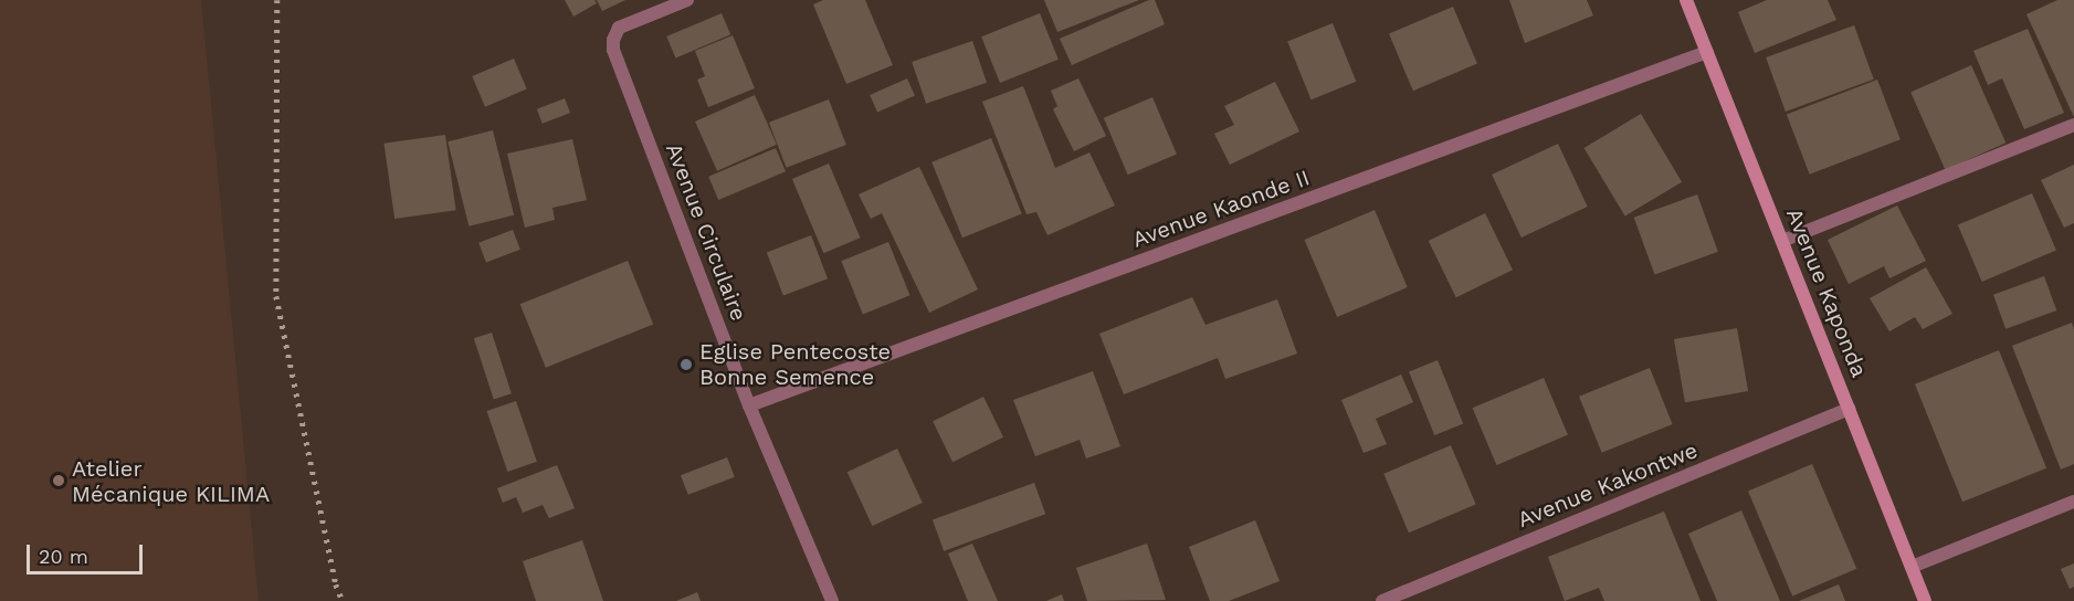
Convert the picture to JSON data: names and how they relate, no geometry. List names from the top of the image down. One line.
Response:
{"streets":{"street":["Avenue Kaonde II","Avenue Circulaire","Avenue Kaponda","Avenue Kakontwe"]},"crossings":[["Avenue Kaonde II","Avenue Circulaire"],["Avenue Kaonde II","Avenue Kaponda"],["Avenue Kaponda","Avenue Kakontwe"]],"places":["Eglise Pentecoste Bonne Semence","Atelier Mécanique KILIMA"],"scale_bar":"20 m"}
